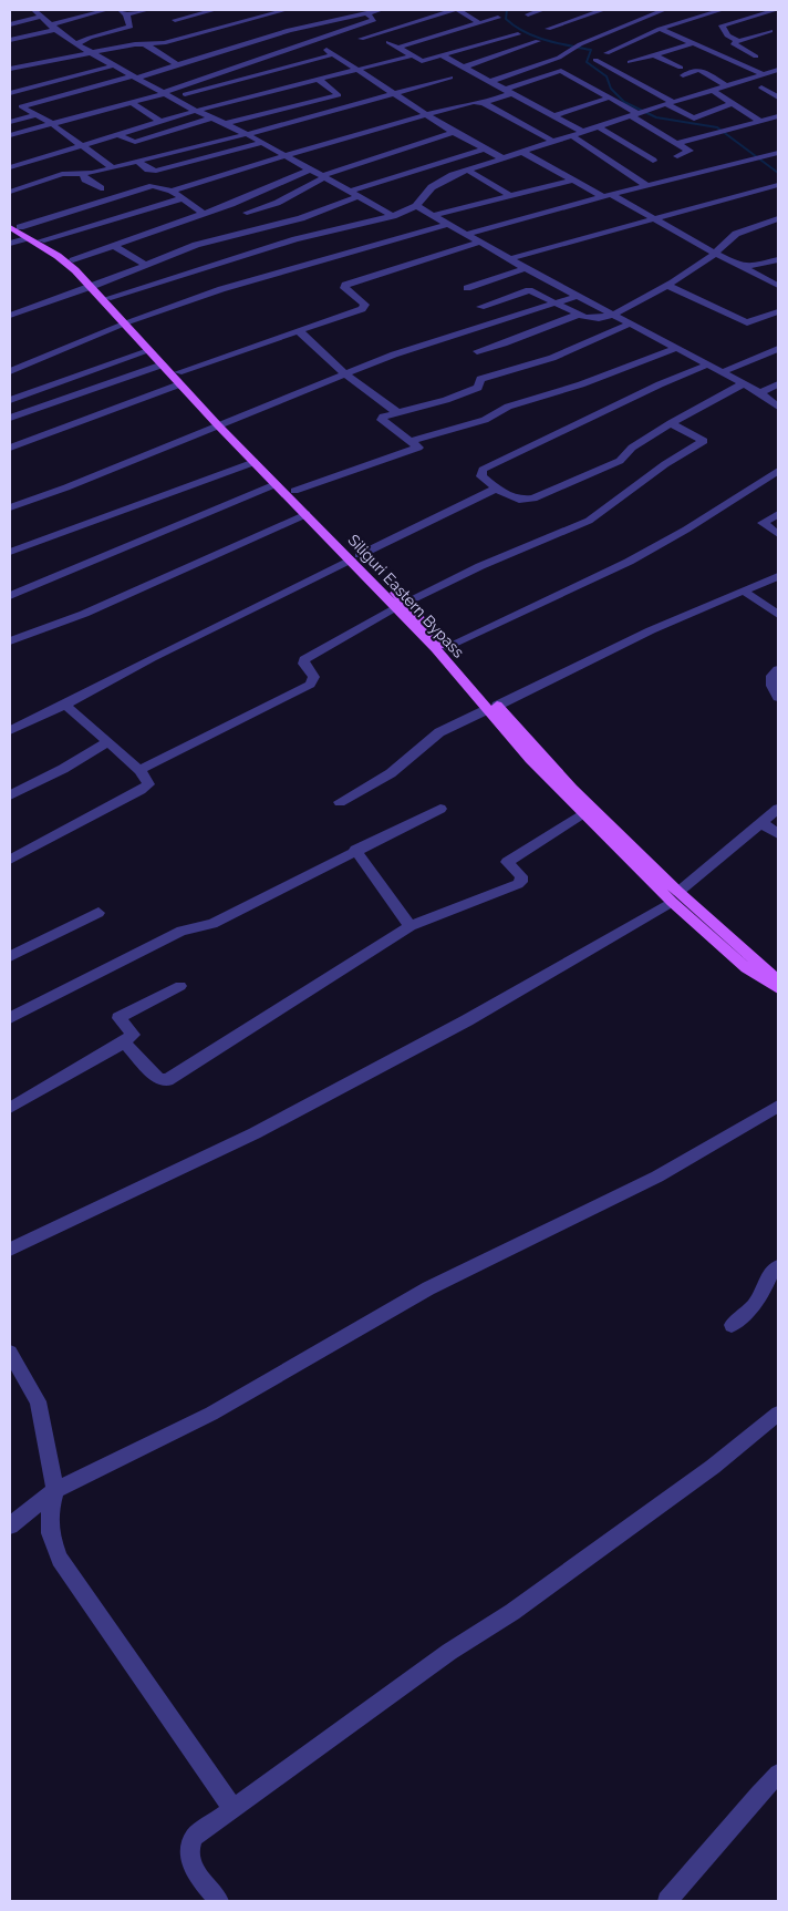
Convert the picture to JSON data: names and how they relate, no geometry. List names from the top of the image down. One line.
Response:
{"streets":{"main road":["Siliguri Eastern Bypass"]}}
